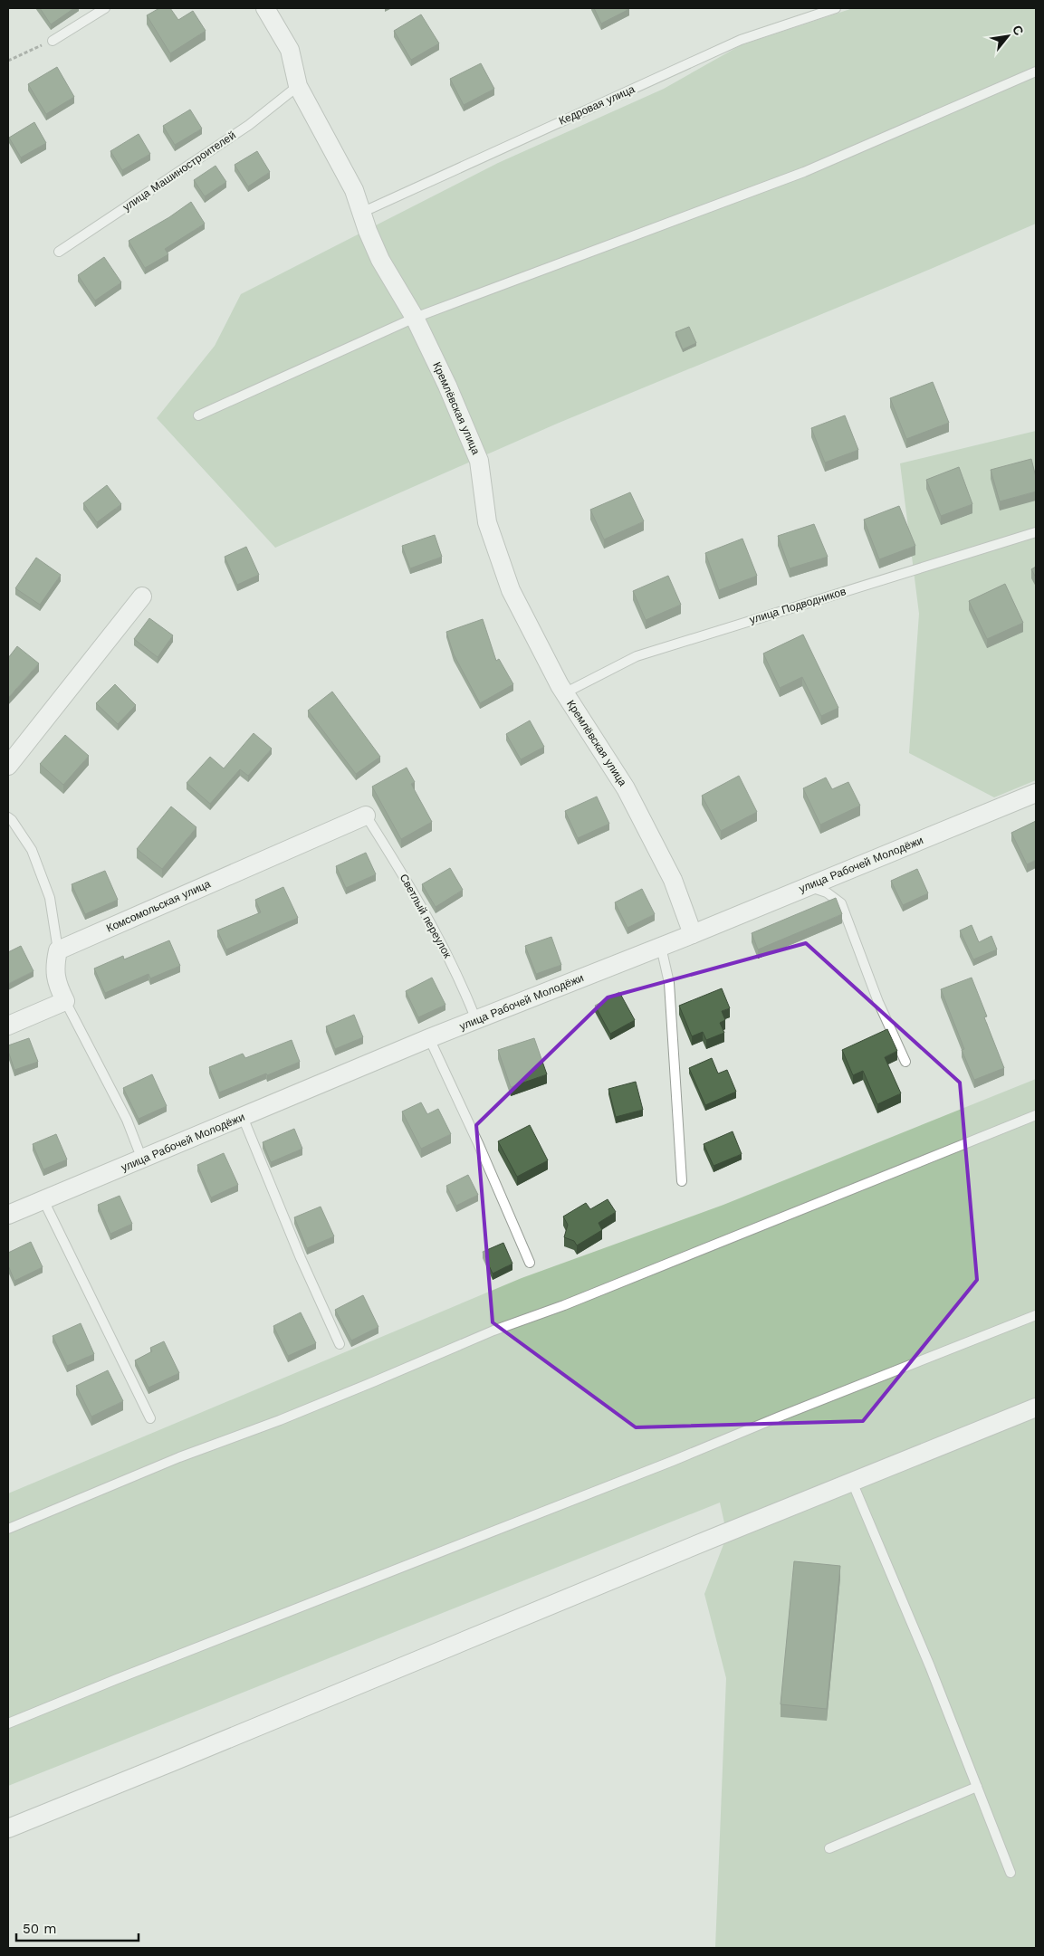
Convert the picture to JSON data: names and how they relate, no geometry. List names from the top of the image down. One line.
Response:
{"streets":{"street":["Кремлёвская улица","улица Рабочей Молодёжи","Комсомольская улица"],"lane":["Кедровая улица","улица Машиностроителей","улица Подводников","Светлый переулок"]},"crossings":[["Кедровая улица","Кремлёвская улица"],["улица Машиностроителей","Кремлёвская улица"],["Кремлёвская улица","улица Подводников"],["Кремлёвская улица","улица Рабочей Молодёжи"],["улица Рабочей Молодёжи","Светлый переулок"],["Комсомольская улица","Светлый переулок"]],"scale_bar":"50 m","north":"top right"}
